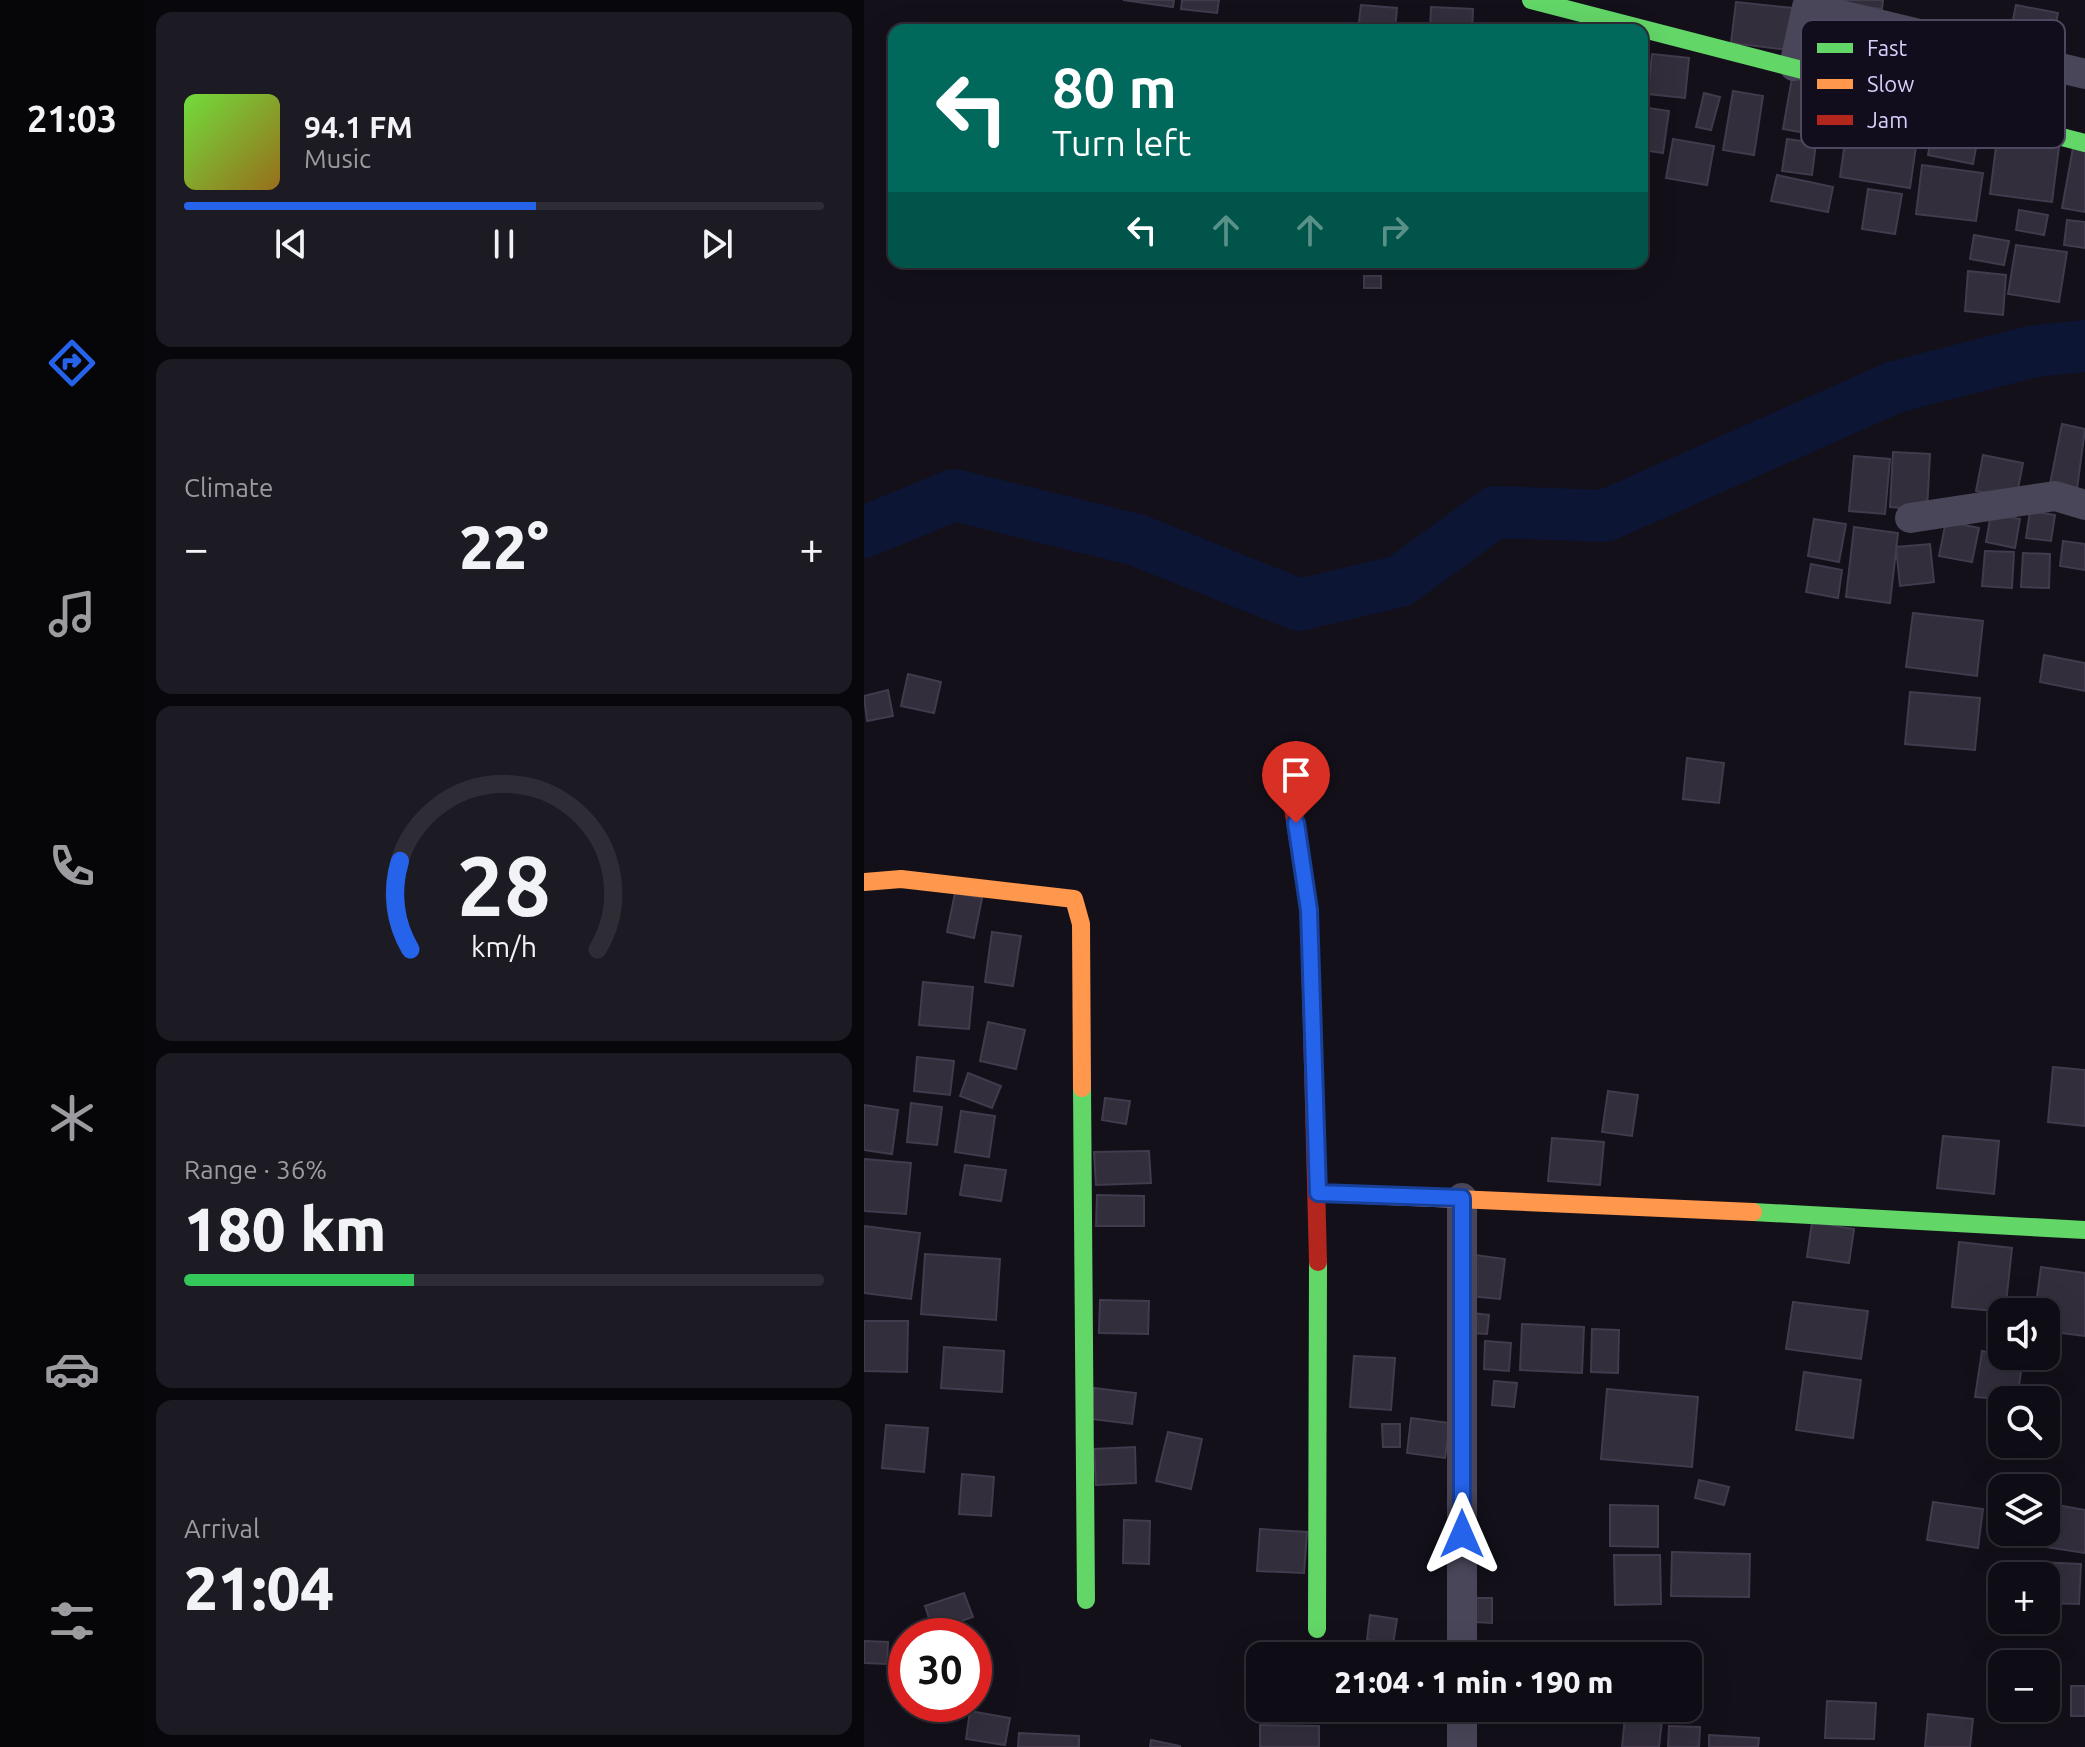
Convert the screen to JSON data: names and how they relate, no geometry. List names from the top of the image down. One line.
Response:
{"legend":["Fast","Slow","Jam"],"page":{"tabs":"21:03","turn":["80 m","Turn left"],"song":["94.1 FM","Music"],"tile":["Climate",["Range · 36%","180 km"],["Arrival","21:04"]],"heat":["−","22°","+"],"map_buttons":["+","−"],"limit":"30","trip":"21:04 · 1 min · 190 m","gauge":["28","km/h"]}}
